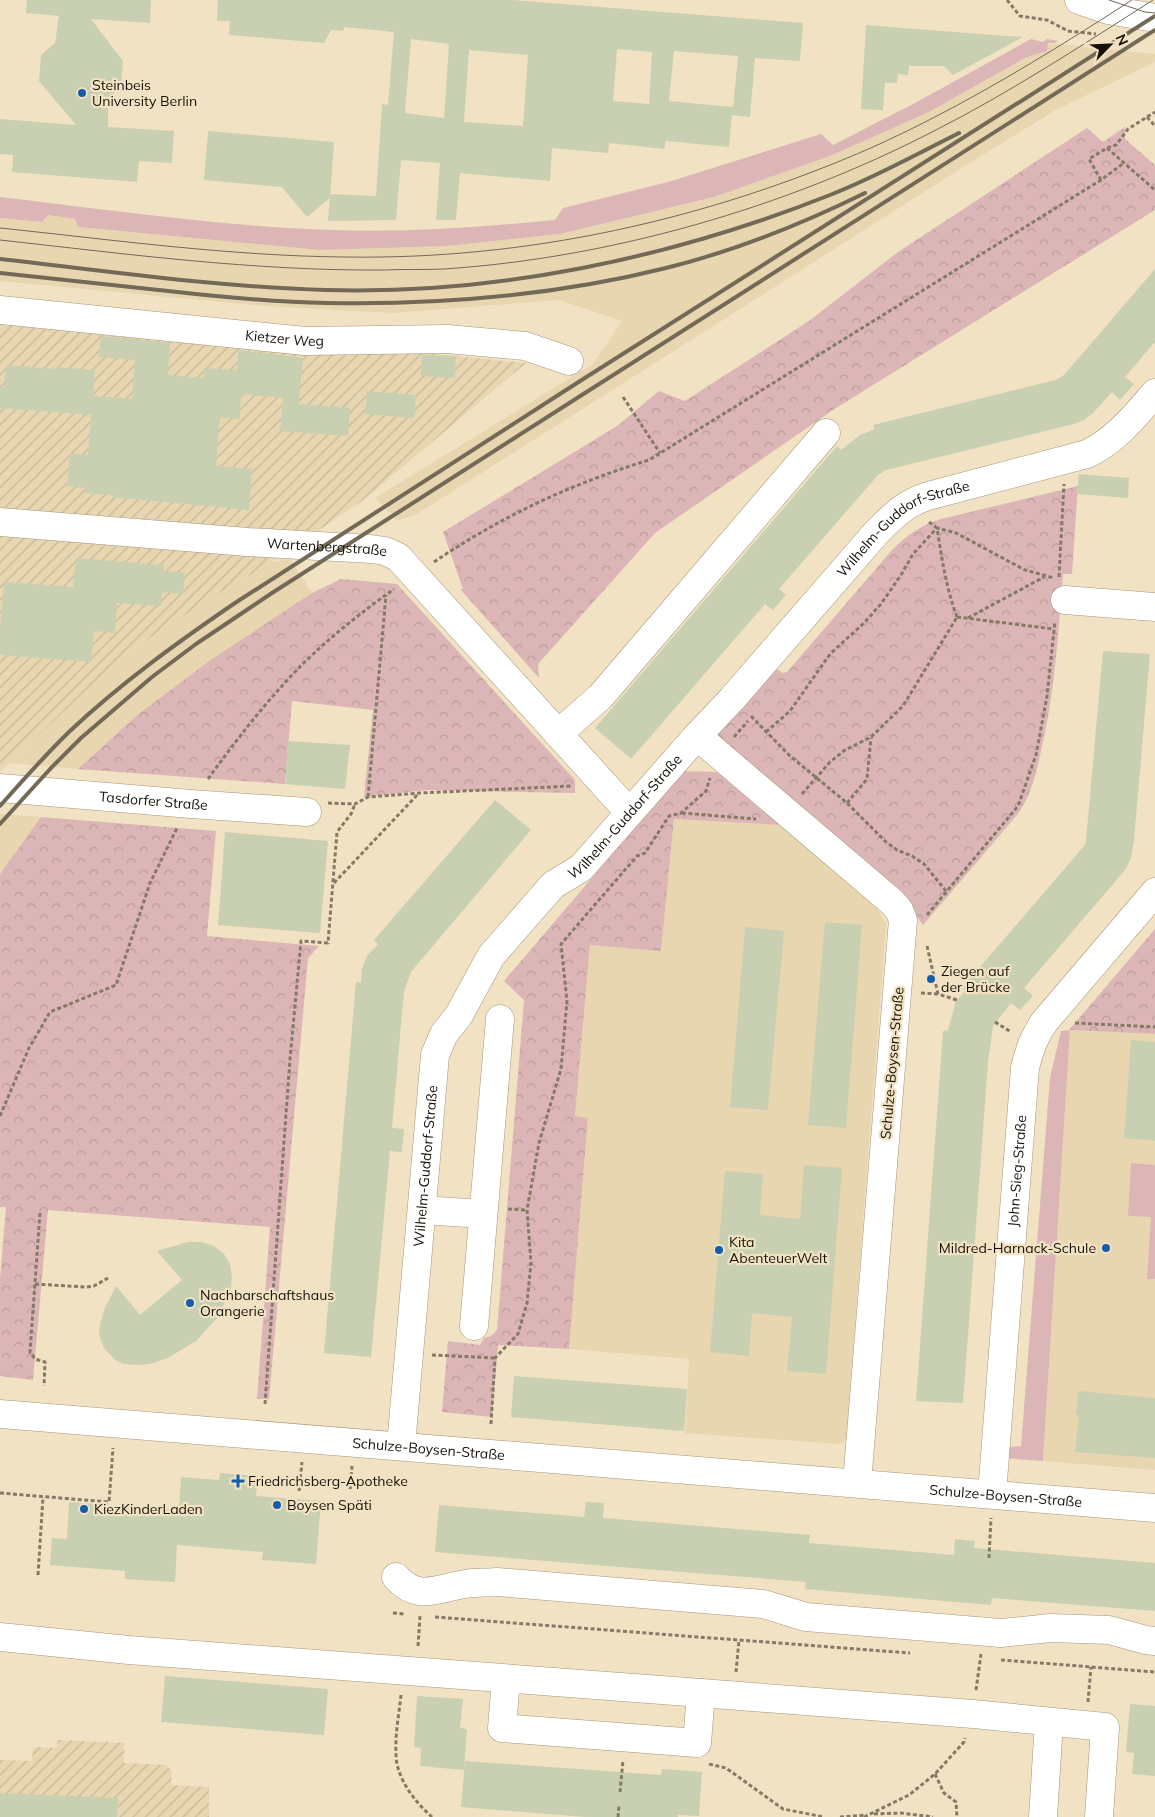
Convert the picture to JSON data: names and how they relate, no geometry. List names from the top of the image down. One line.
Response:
{"streets":{"street":["Kietzer Weg","Wilhelm-Guddorf-Straße","Wartenbergstraße","Tasdorfer Straße","Schulze-Boysen-Straße","John-Sieg-Straße"]},"crossings":[["Wilhelm-Guddorf-Straße","Wartenbergstraße"],["Wilhelm-Guddorf-Straße","Schulze-Boysen-Straße"],["Schulze-Boysen-Straße","John-Sieg-Straße"]],"places":{"other":["Steinbeis University Berlin","Ziegen auf der Brücke","Mildred-Harnack-Schule","Kita AbenteuerWelt","Nachbarschaftshaus Orangerie","Boysen Späti","KiezKinderLaden"],"health":["Friedrichsberg-Apotheke"]},"north":"top right"}
